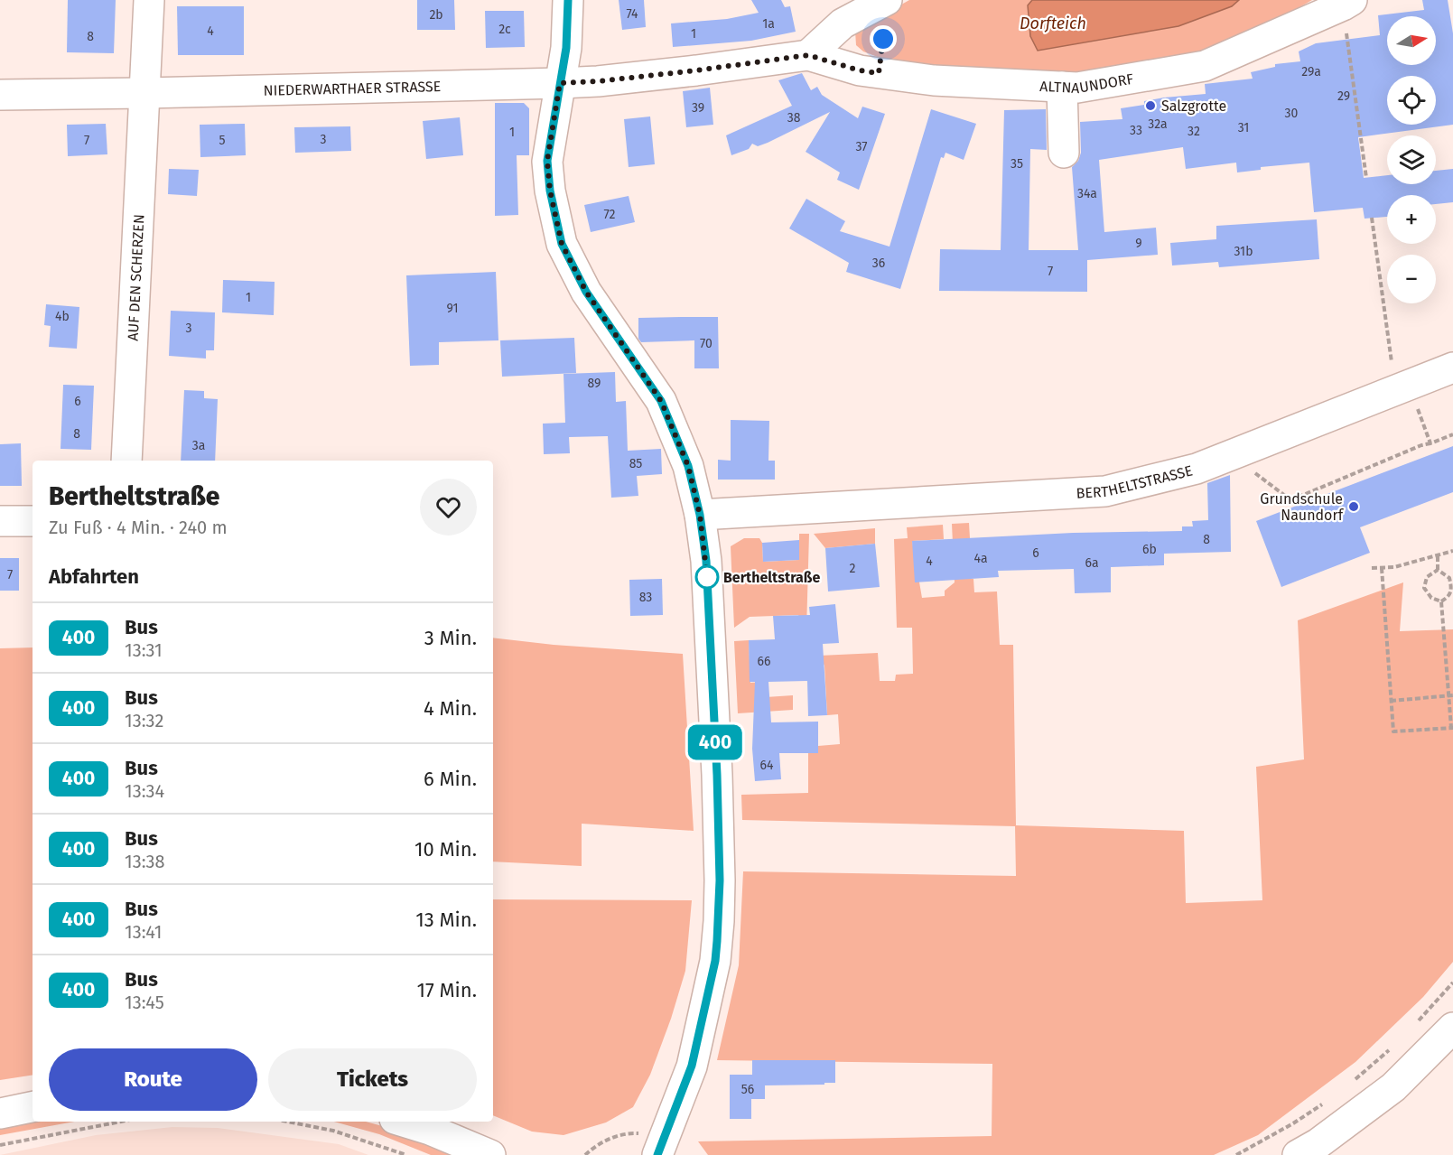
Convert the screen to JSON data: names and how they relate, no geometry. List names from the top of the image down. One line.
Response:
{"streets":{"street":["ALTNAUNDORF","NIEDERWARTHAER STRASSE","AUF DEN SCHERZEN","BERTHELTSTRASSE"]},"crossings":[["ALTNAUNDORF","NIEDERWARTHAER STRASSE"],["NIEDERWARTHAER STRASSE","AUF DEN SCHERZEN"]],"water":["Dorfteich"],"places":["Salzgrotte","Grundschule Naundorf","Bertheltstraße"],"lines":["bus line 400"],"house_numbers":["74","2b","1a","2c","4","1","8","29a","29","39","30","38","32a","31","33","32","1","3","7","5","37","35","34a","72","9","31b","36","7","1","91","4b","3","70","89","6","8","3a","85","8","6b","6","4a","4","6a","2","7","83","66","64","56"],"north":"right","page":{"on_map":"400","map_buttons":["+","−"],"heading":[["Bertheltstraße","Zu Fuß · 4 Min. · 240 m"],"Abfahrten"],"list":[{"mark":"400","name":"Bus","note":"13:31","value":"3 Min."},{"mark":"400","name":"Bus","note":"13:32","value":"4 Min."},{"mark":"400","name":"Bus","note":"13:34","value":"6 Min."},{"mark":"400","name":"Bus","note":"13:38","value":"10 Min."},{"mark":"400","name":"Bus","note":"13:41","value":"13 Min."},{"mark":"400","name":"Bus","note":"13:45","value":"17 Min."}],"buttons":["Route","Tickets"]}}
